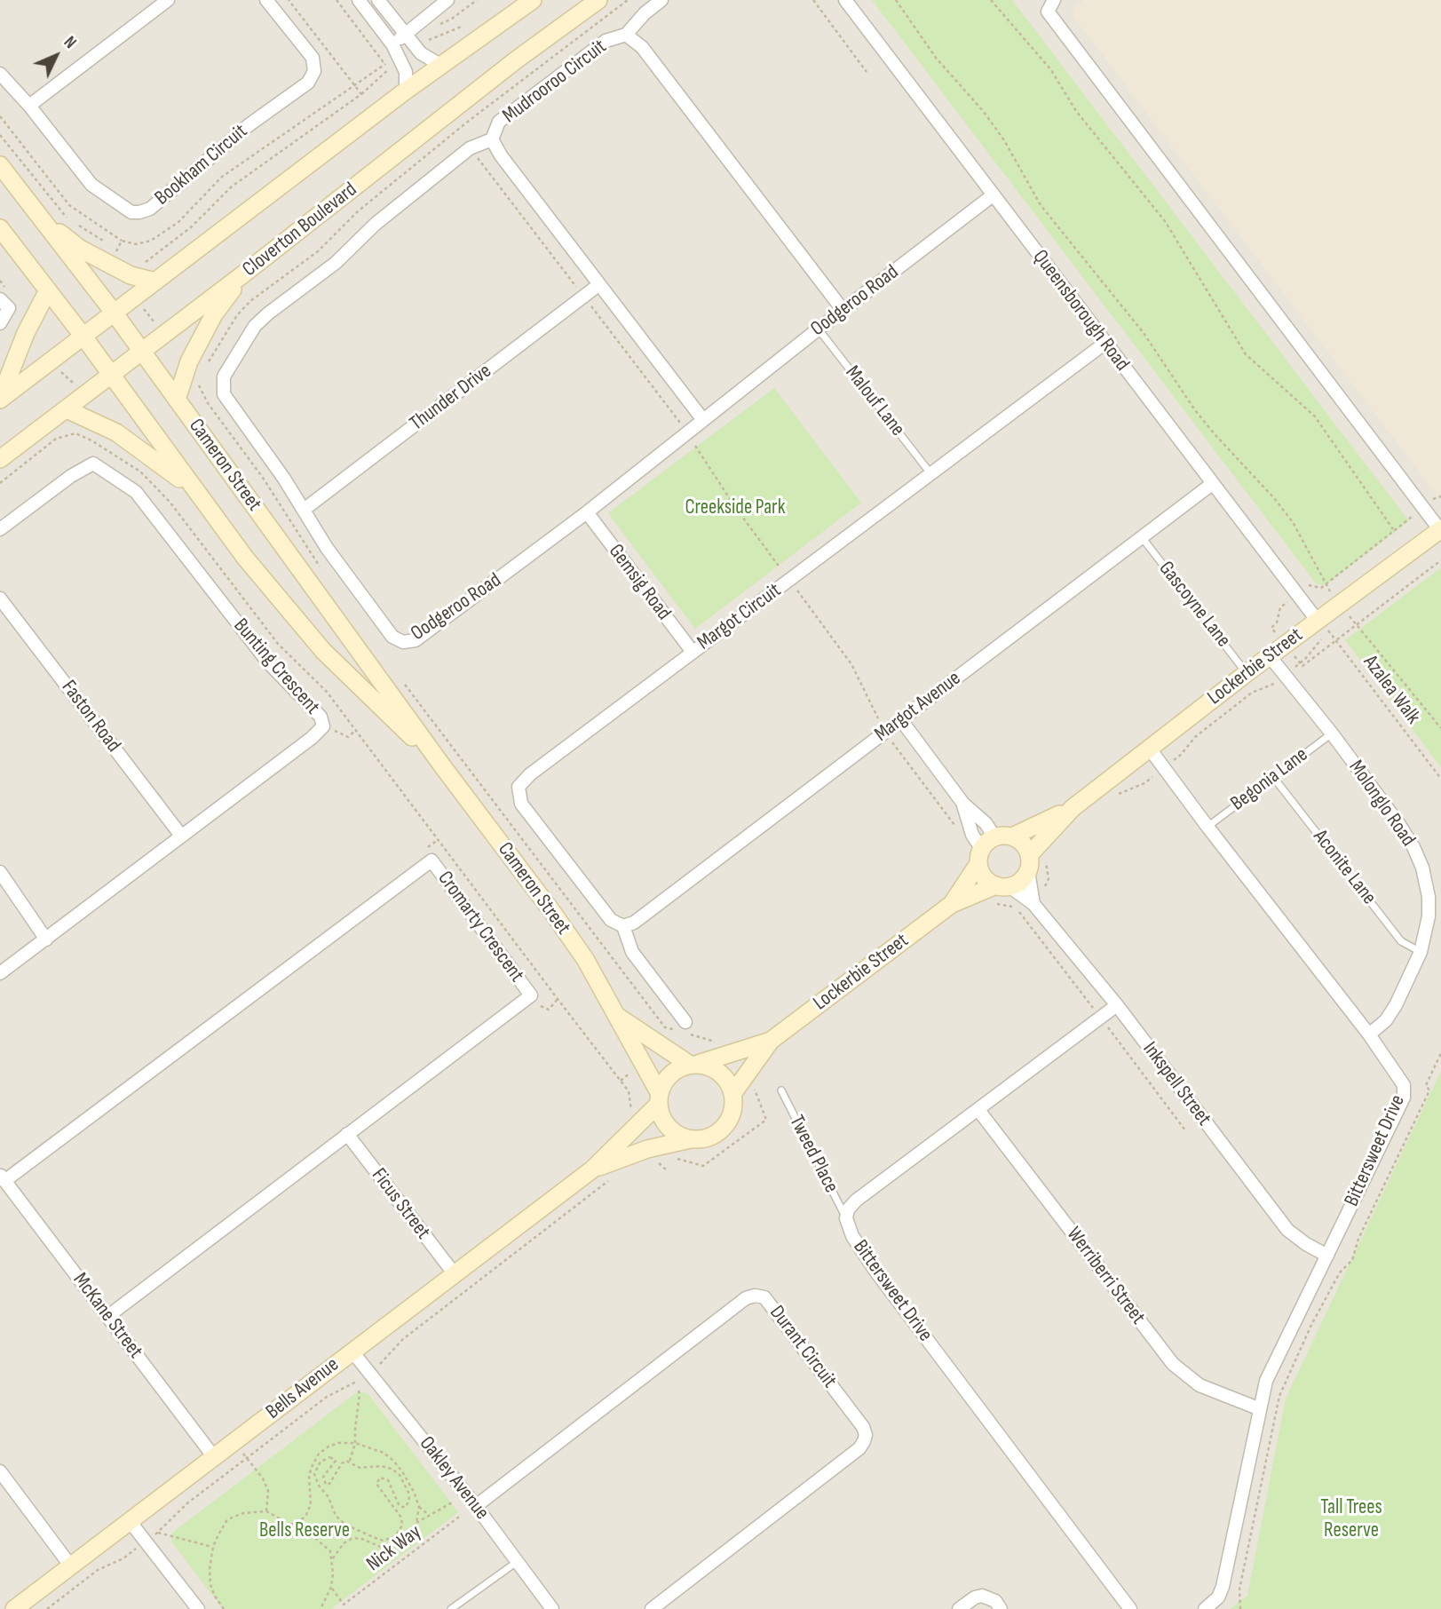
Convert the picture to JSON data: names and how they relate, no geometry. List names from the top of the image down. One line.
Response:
{"streets":{"street":["Mudrooroo Circuit","Bookham Circuit","Cloverton Boulevard","Oodgeroo Road","Queensborough Road","Thunder Drive","Cameron Street","Gemsig Road","Margot Circuit","Bunting Crescent","Lockerbie Street","Margot Avenue","Faston Road","Molonglo Road","Cromarty Crescent","Inkspell Street","Bittersweet Drive","Ficus Street","Werriberri Street","McKane Street","Durant Circuit","Bells Avenue","Oakley Avenue"],"lane":["Malouf Lane","Gascoyne Lane","Begonia Lane","Aconite Lane","Tweed Place"],"path":["Azalea Walk","Nick Way"]},"crossings":[["Mudrooroo Circuit","Oodgeroo Road"],["Mudrooroo Circuit","Thunder Drive"],["Cloverton Boulevard","Cameron Street"],["Oodgeroo Road","Queensborough Road"],["Oodgeroo Road","Thunder Drive"],["Oodgeroo Road","Malouf Lane"],["Oodgeroo Road","Gemsig Road"],["Queensborough Road","Margot Circuit"],["Queensborough Road","Lockerbie Street"],["Queensborough Road","Azalea Walk"],["Queensborough Road","Margot Avenue"],["Malouf Lane","Margot Circuit"],["Gemsig Road","Margot Circuit"],["Gascoyne Lane","Lockerbie Street"],["Gascoyne Lane","Margot Avenue"],["Margot Circuit","Margot Avenue"],["Bunting Crescent","Faston Road"],["Lockerbie Street","Azalea Walk"],["Lockerbie Street","Molonglo Road"],["Lockerbie Street","Bittersweet Drive"],["Begonia Lane","Molonglo Road"],["Begonia Lane","Aconite Lane"],["Begonia Lane","Bittersweet Drive"],["Molonglo Road","Aconite Lane"],["Molonglo Road","Bittersweet Drive"],["Cromarty Crescent","Ficus Street"],["Cromarty Crescent","McKane Street"],["Inkspell Street","Bittersweet Drive"],["Bittersweet Drive","Tweed Place"],["Bittersweet Drive","Werriberri Street"],["Ficus Street","Bells Avenue"],["McKane Street","Bells Avenue"],["Durant Circuit","Oakley Avenue"],["Bells Avenue","Oakley Avenue"]],"parks":["Creekside Park","Tall Trees Reserve","Bells Reserve"],"north":"top right"}
